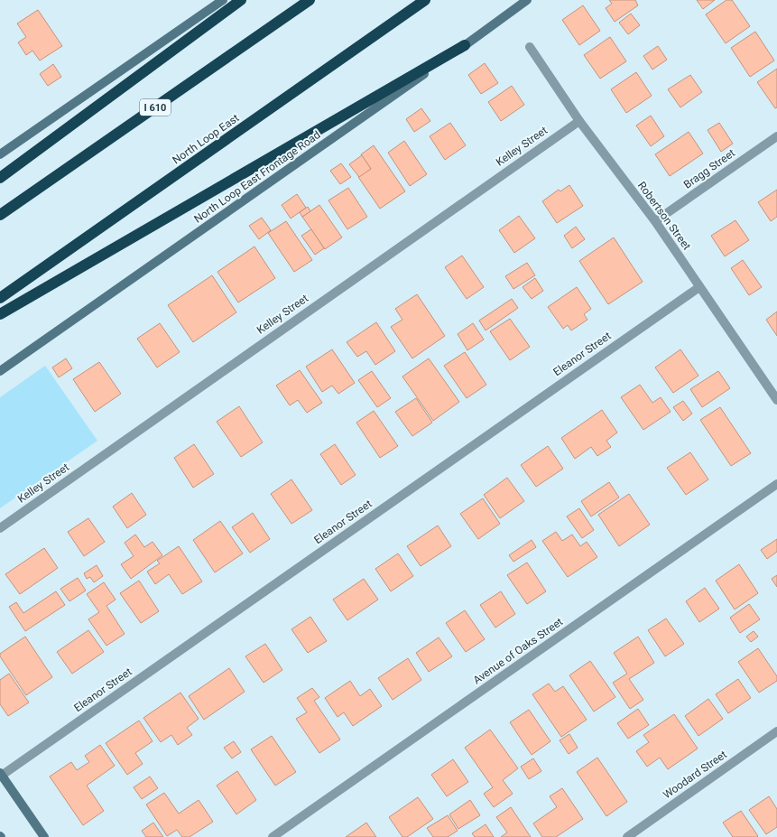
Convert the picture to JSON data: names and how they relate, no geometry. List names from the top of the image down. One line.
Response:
{"streets":{"highway":["I 610","North Loop East"],"main road":["North Loop East Frontage Road"],"street":["Kelley Street","Bragg Street","Robertson Street","Eleanor Street","Avenue of Oaks Street","Woodard Street"]},"crossings":[["Kelley Street","Robertson Street"],["Bragg Street","Robertson Street"],["Robertson Street","Eleanor Street"]]}
